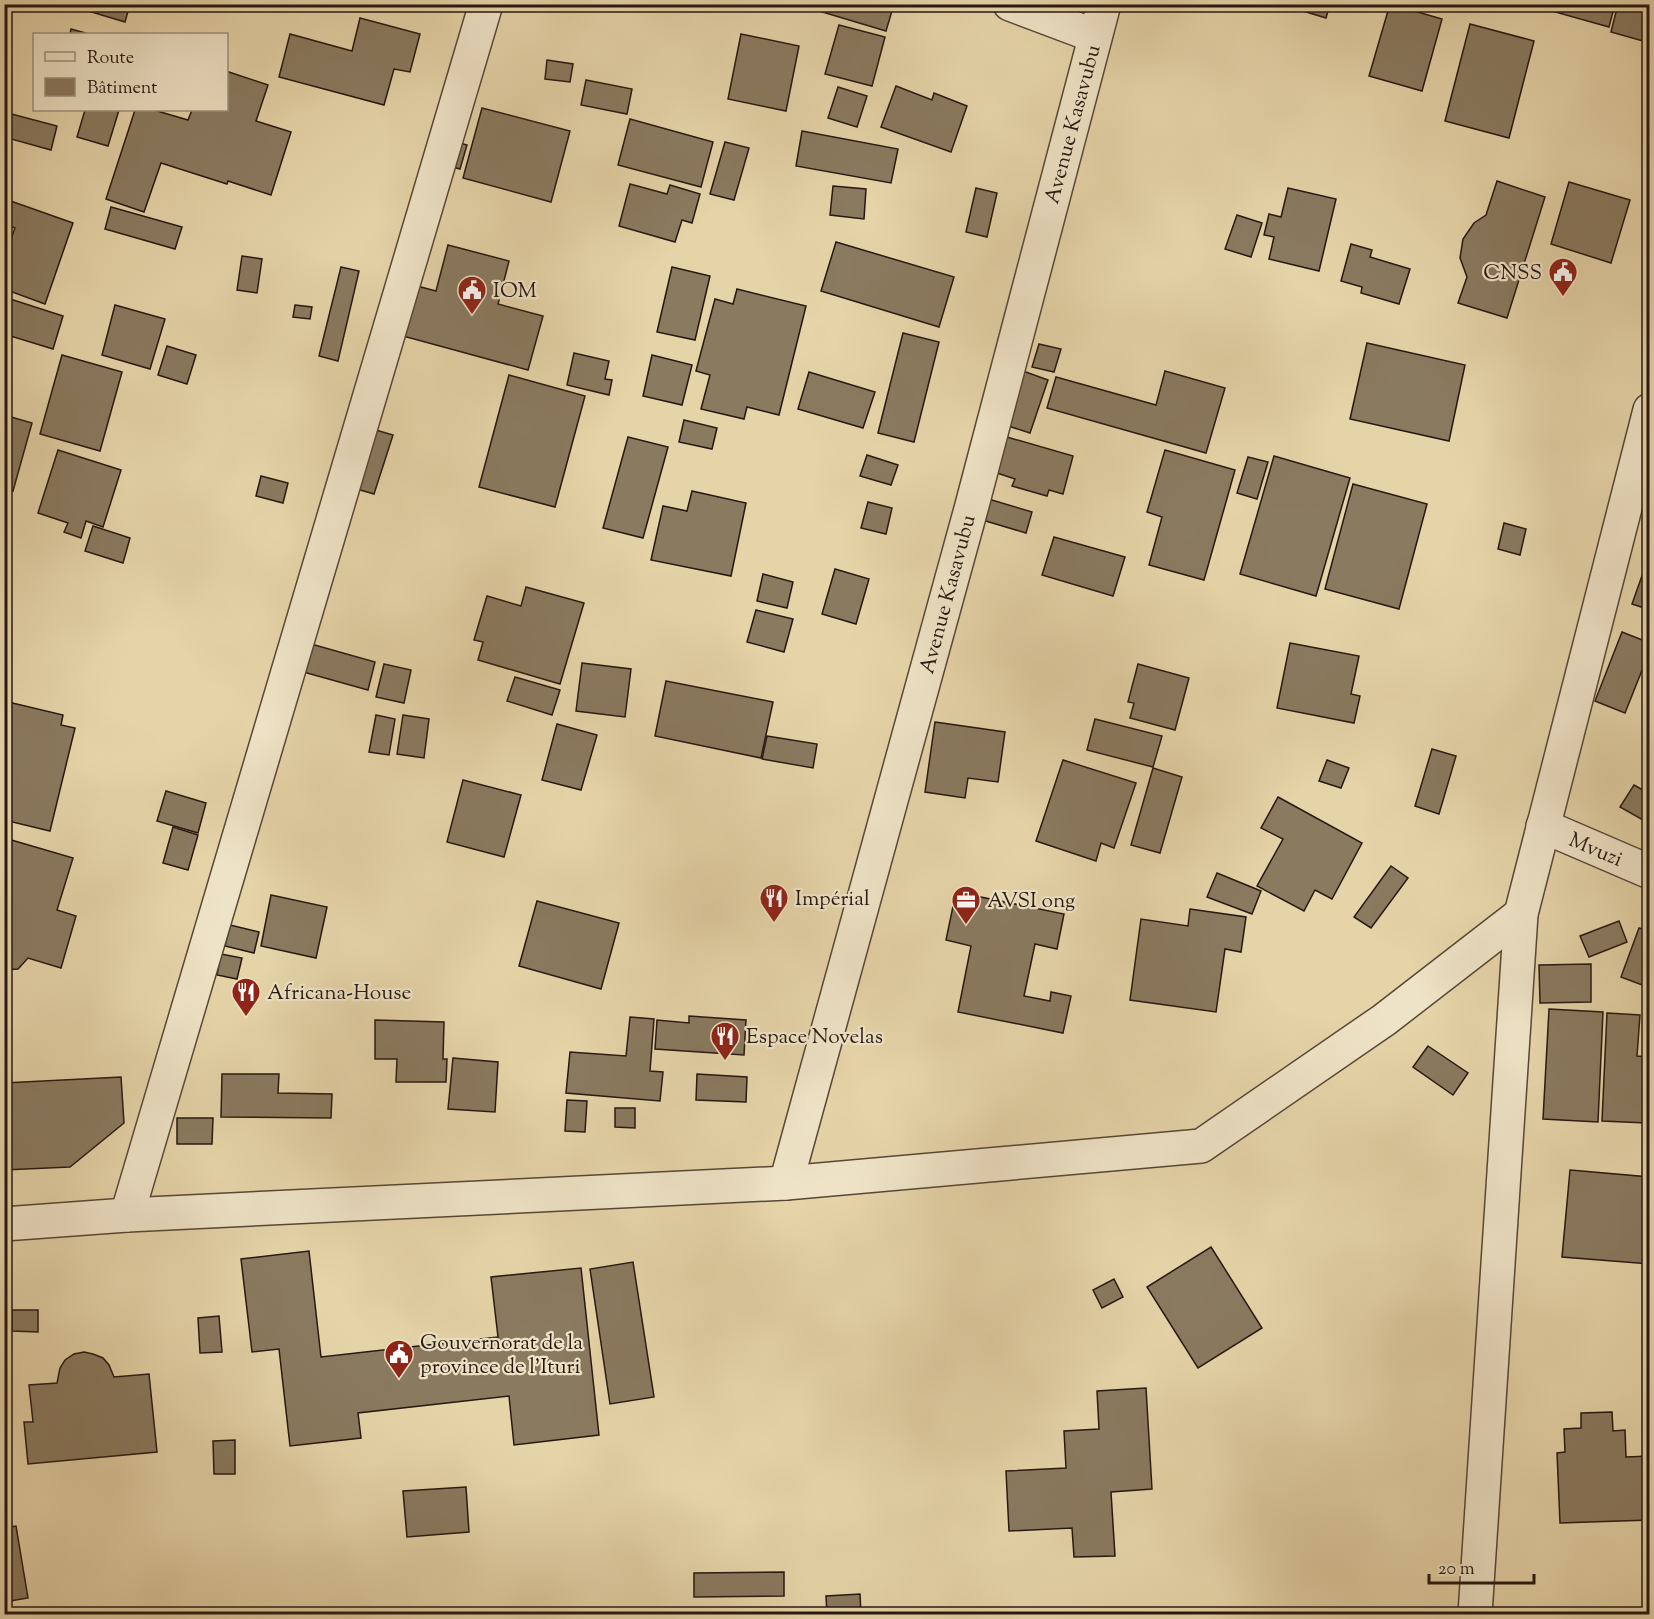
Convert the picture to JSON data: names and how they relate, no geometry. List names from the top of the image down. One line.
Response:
{"streets":{"street":["Avenue Kasavubu","Mvuzi"]},"places":{"public building":["CNSS","IOM","Gouvernorat de la province de l'Ituri"],"restaurant":["Impérial","Africana-House","Espace Novelas"],"office":["AVSI ong"]},"legend":["Route","Bâtiment"],"scale_bar":"20 m"}
